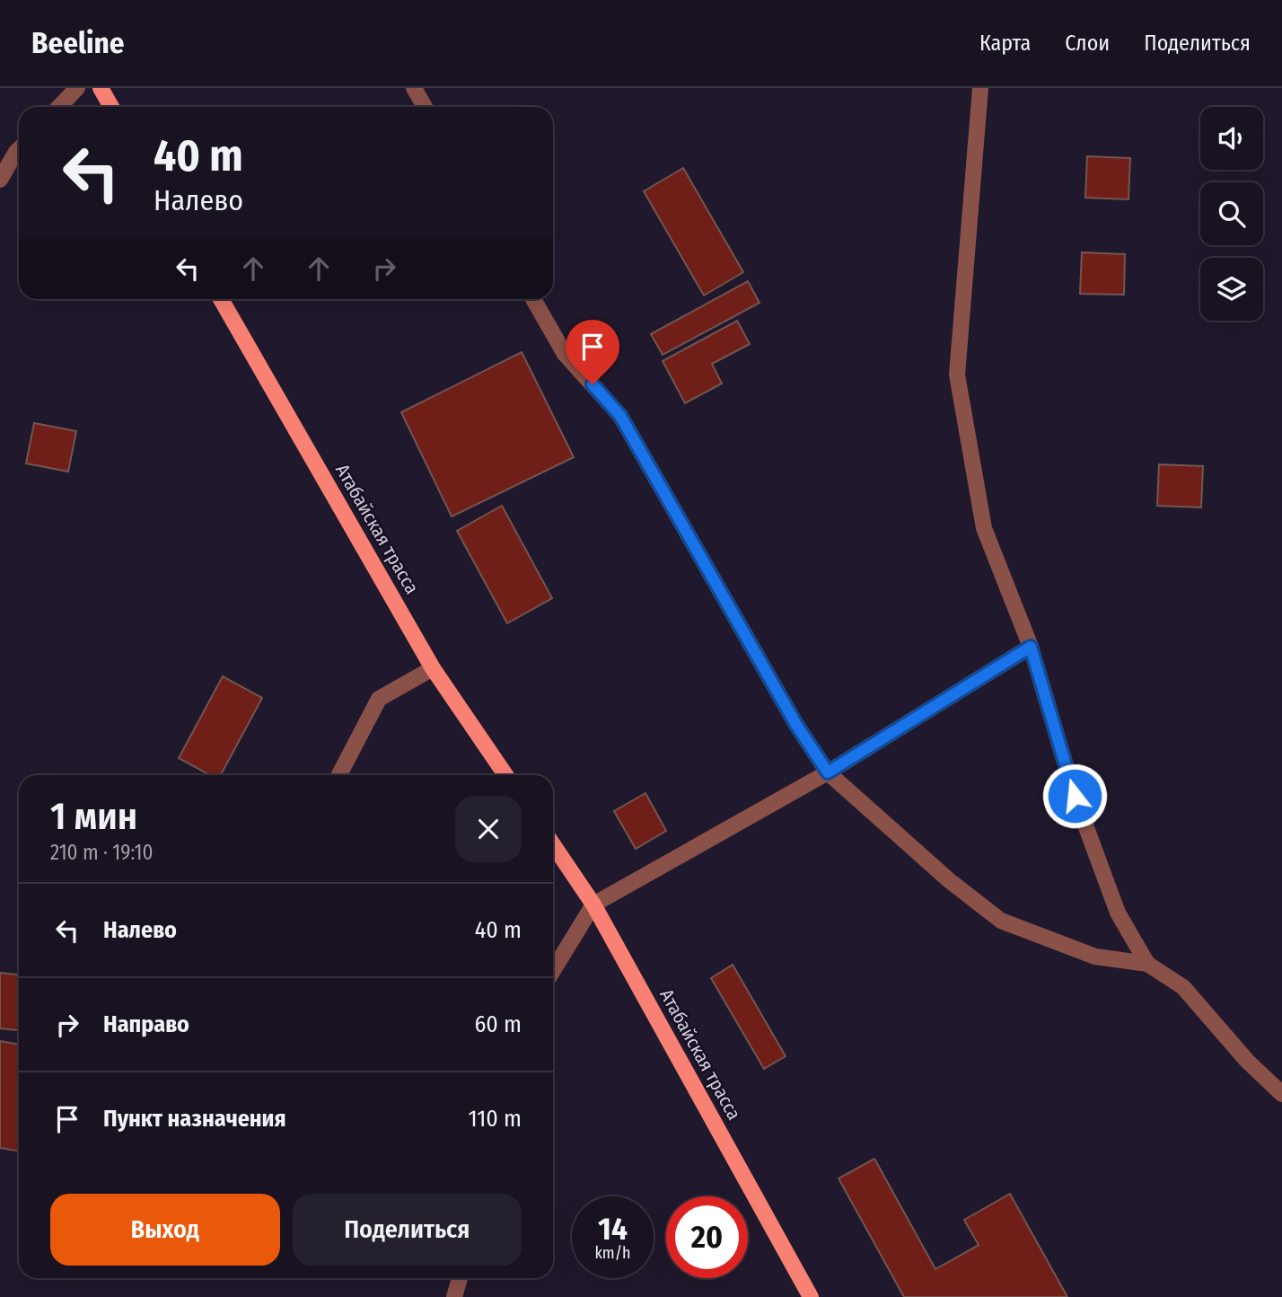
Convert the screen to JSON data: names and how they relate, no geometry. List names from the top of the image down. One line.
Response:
{"streets":{"main road":["Атабайская трасса"]},"page":{"header":"Beeline","nav":["Карта","Слои","Поделиться"],"turn":["40 m","Налево"],"heading":["1 мин","210 m · 19:10"],"list":[{"name":"Налево","value":"40 m"},{"name":"Направо","value":"60 m"},{"name":"Пункт назначения","value":"110 m"}],"buttons":["Выход","Поделиться"],"speed":"14 km/h","limit":"20"}}
